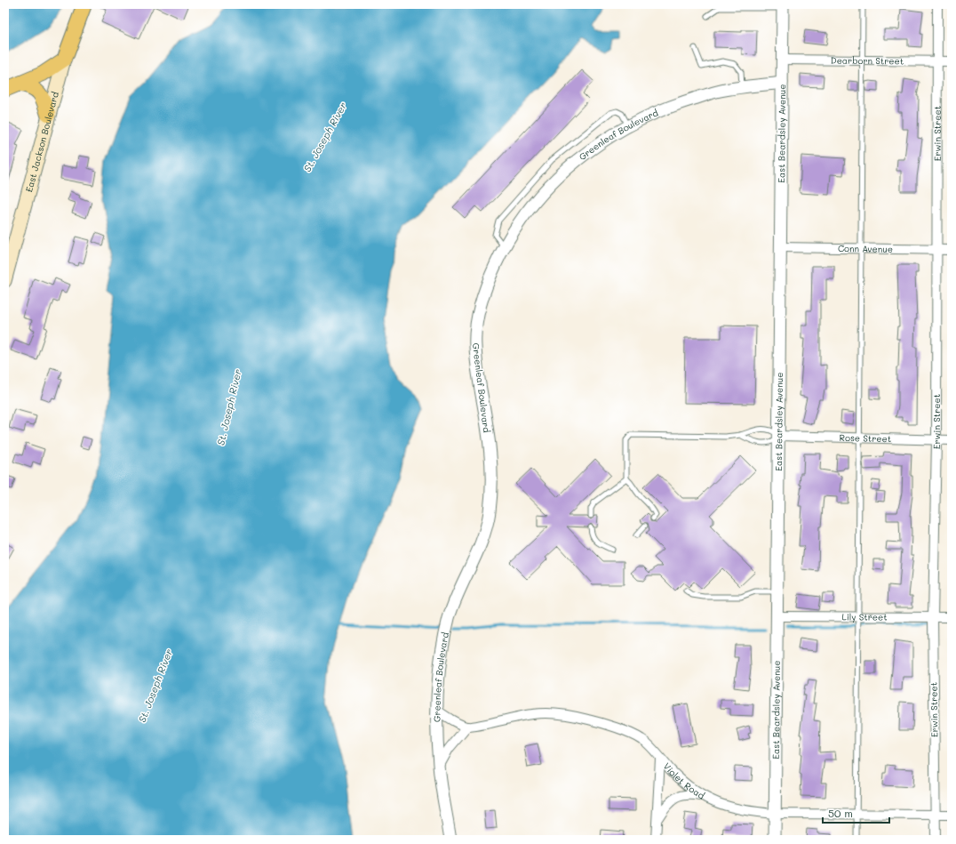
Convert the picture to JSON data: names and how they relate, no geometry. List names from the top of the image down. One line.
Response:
{"streets":{"main road":["East Jackson Boulevard"],"street":["Dearborn Street","East Beardsley Avenue","Erwin Street","Greenleaf Boulevard","Conn Avenue","Rose Street","Lily Street","Violet Road"]},"crossings":[["Dearborn Street","East Beardsley Avenue"],["Dearborn Street","Erwin Street"],["East Beardsley Avenue","Greenleaf Boulevard"],["East Beardsley Avenue","Conn Avenue"],["East Beardsley Avenue","Rose Street"],["East Beardsley Avenue","Lily Street"],["East Beardsley Avenue","Violet Road"],["Erwin Street","Conn Avenue"],["Erwin Street","Rose Street"],["Erwin Street","Lily Street"],["Erwin Street","Violet Road"]],"water":["St. Joseph River"],"scale_bar":"50 m"}
